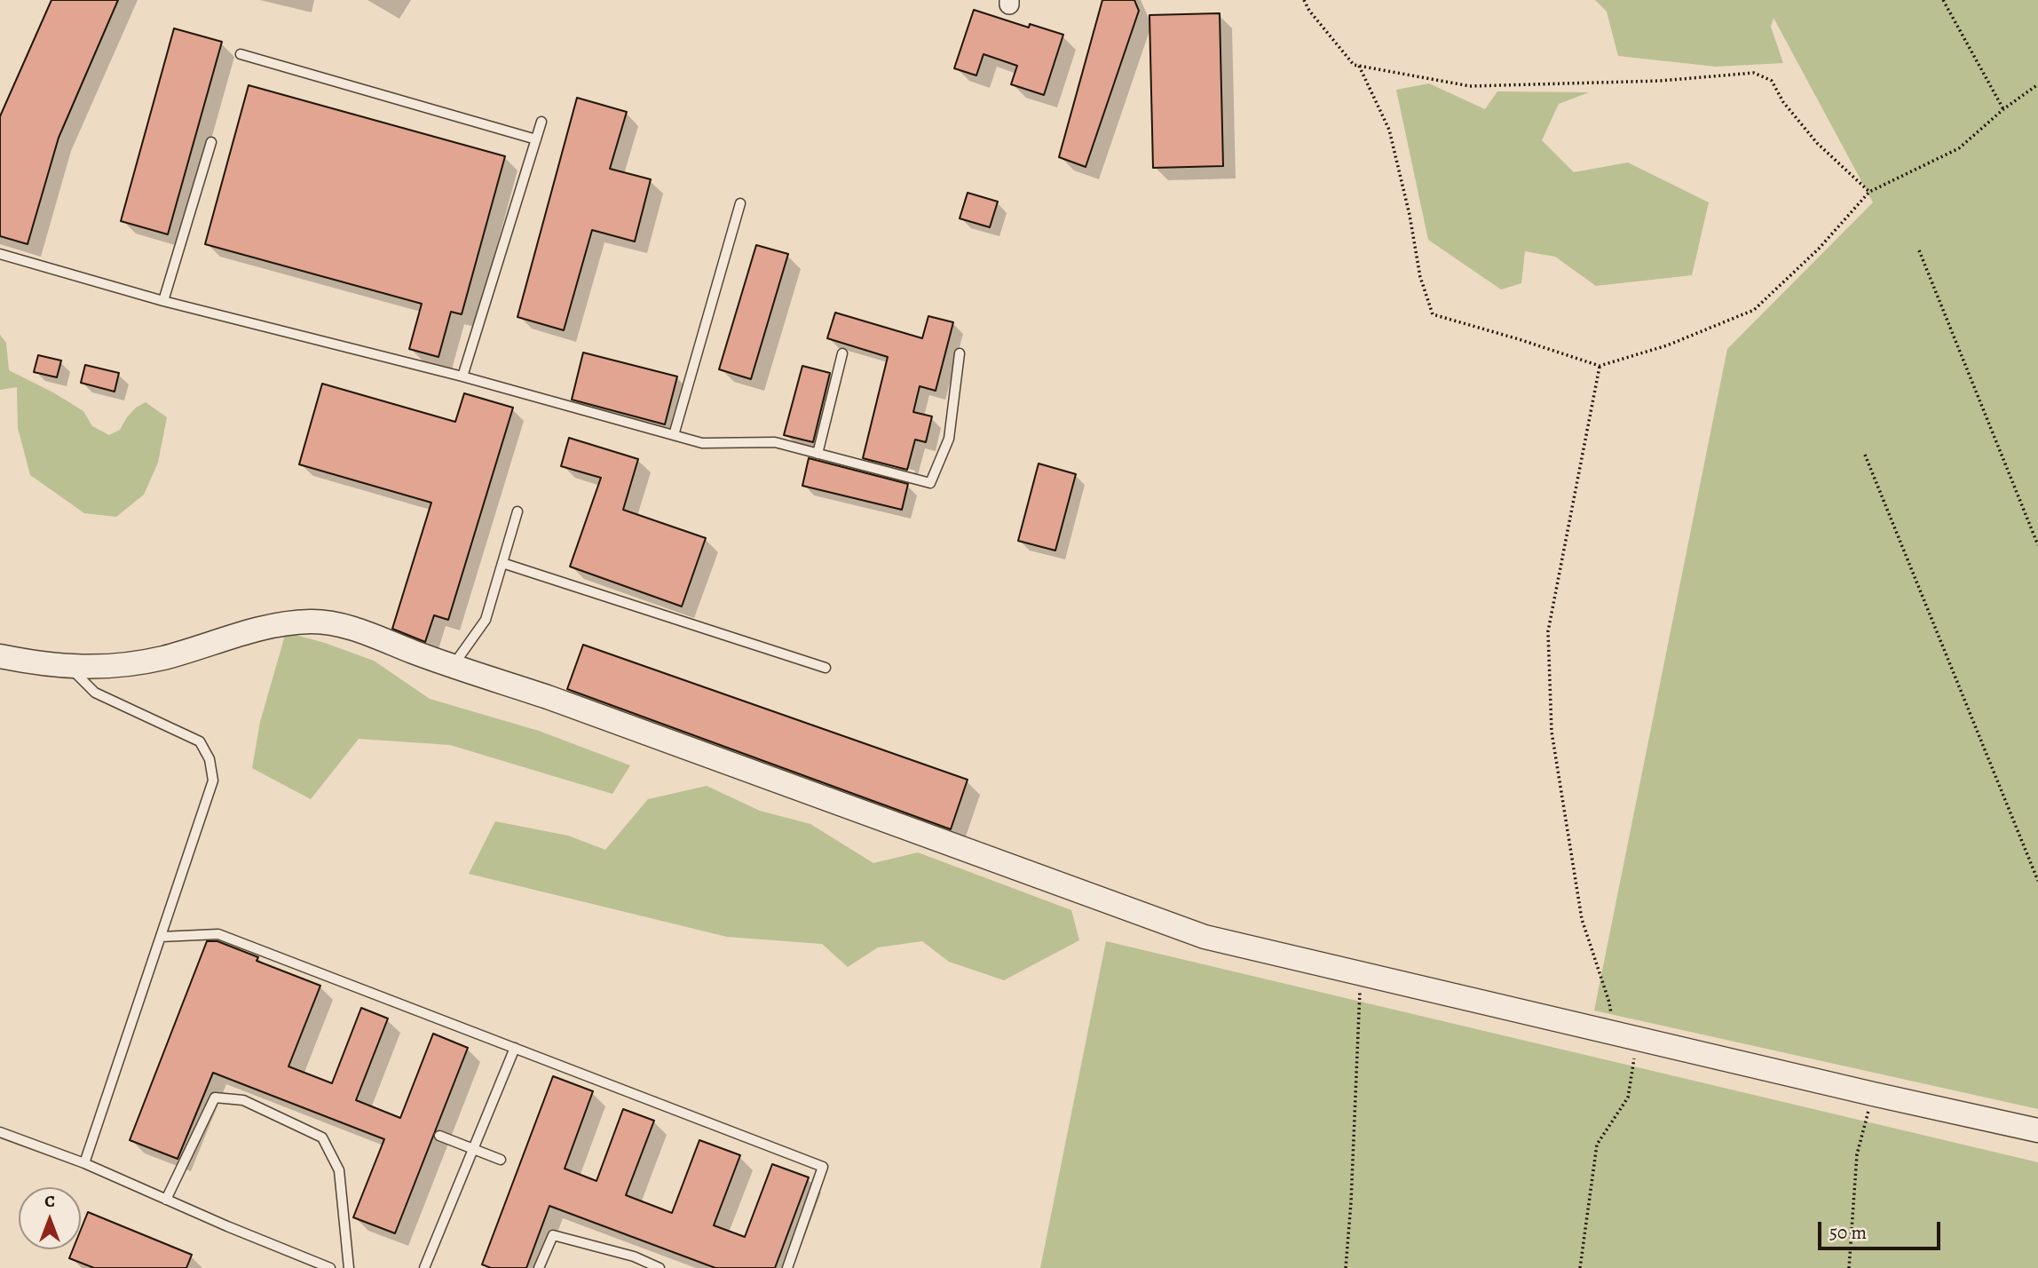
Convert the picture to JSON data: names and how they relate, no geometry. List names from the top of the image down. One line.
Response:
{"scale_bar":"50 m","north":"top"}
